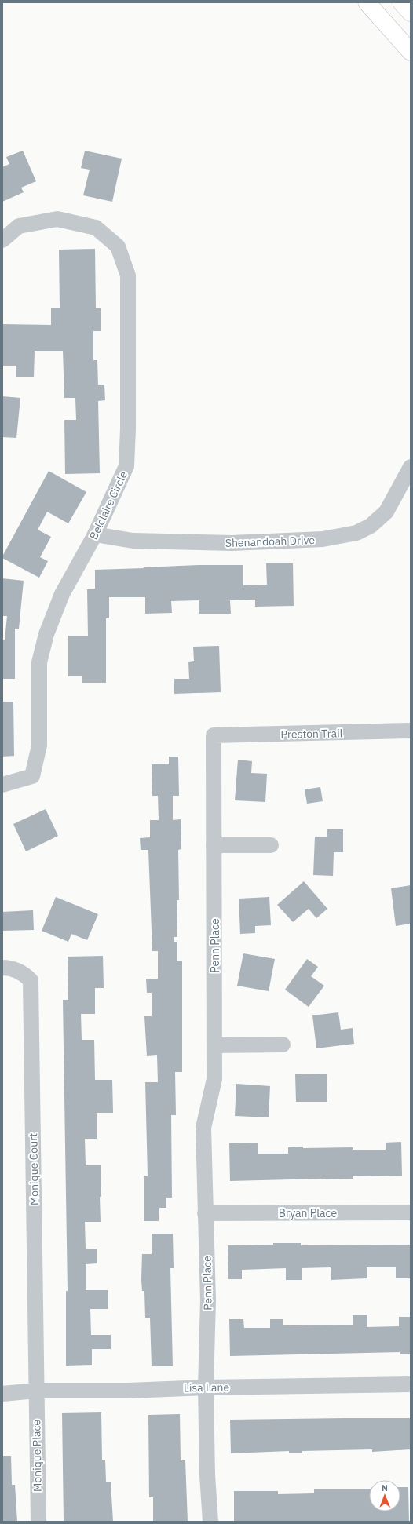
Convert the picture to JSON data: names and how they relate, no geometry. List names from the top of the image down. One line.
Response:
{"streets":{"street":["Belclaire Circle","Shenandoah Drive","Preston Trail","Penn Place","Monique Court","Bryan Place","Lisa Lane","Monique Place"]},"crossings":[["Belclaire Circle","Shenandoah Drive"],["Preston Trail","Penn Place"],["Penn Place","Bryan Place"],["Penn Place","Lisa Lane"],["Monique Court","Lisa Lane"],["Monique Court","Monique Place"],["Lisa Lane","Monique Place"]],"north":"top"}
